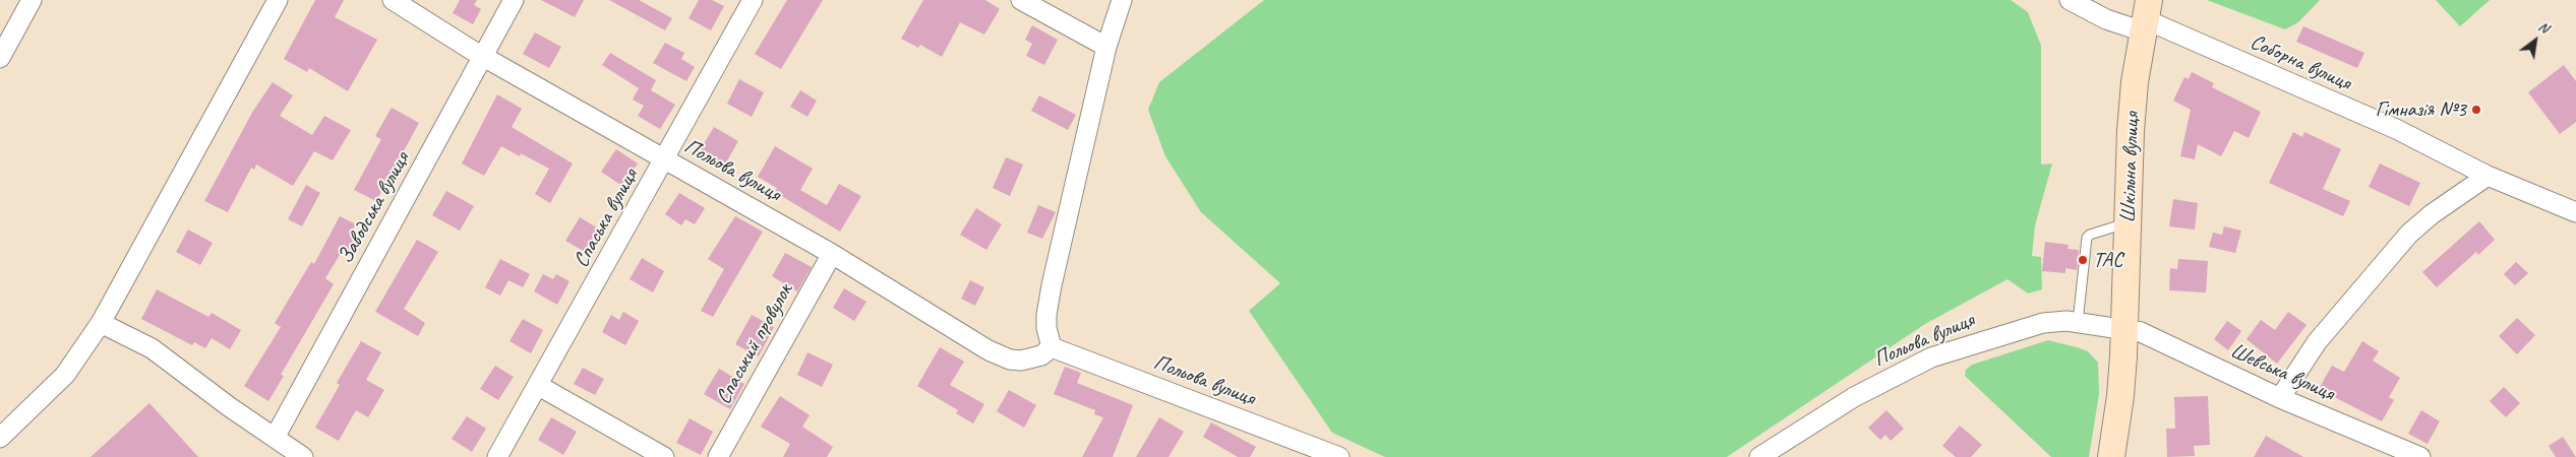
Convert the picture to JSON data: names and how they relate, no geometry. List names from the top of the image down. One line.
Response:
{"streets":{"main road":["Шкільна вулиця"],"street":["Соборна вулиця","Польова вулиця","Заводська вулиця","Спаська вулиця","Спаський провулок","Шевська вулиця"]},"crossings":[["Соборна вулиця","Шкільна вулиця"],["Шкільна вулиця","Польова вулиця"],["Шкільна вулиця","Шевська вулиця"],["Польова вулиця","Заводська вулиця"],["Польова вулиця","Спаська вулиця"],["Польова вулиця","Спаський провулок"],["Польова вулиця","Шевська вулиця"]],"places":["Гімназія №3","ТАС"],"north":"top right"}
